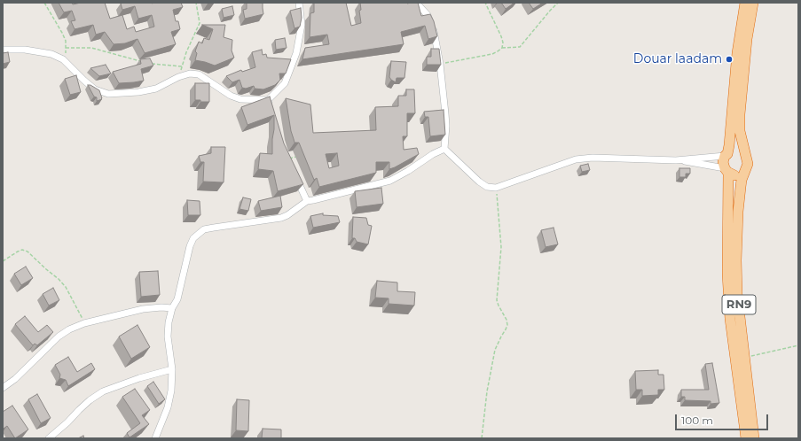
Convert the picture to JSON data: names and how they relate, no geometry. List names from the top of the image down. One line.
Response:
{"streets":{"highway":["RN9"]},"places":["Douar laadam"],"scale_bar":"100 m"}
